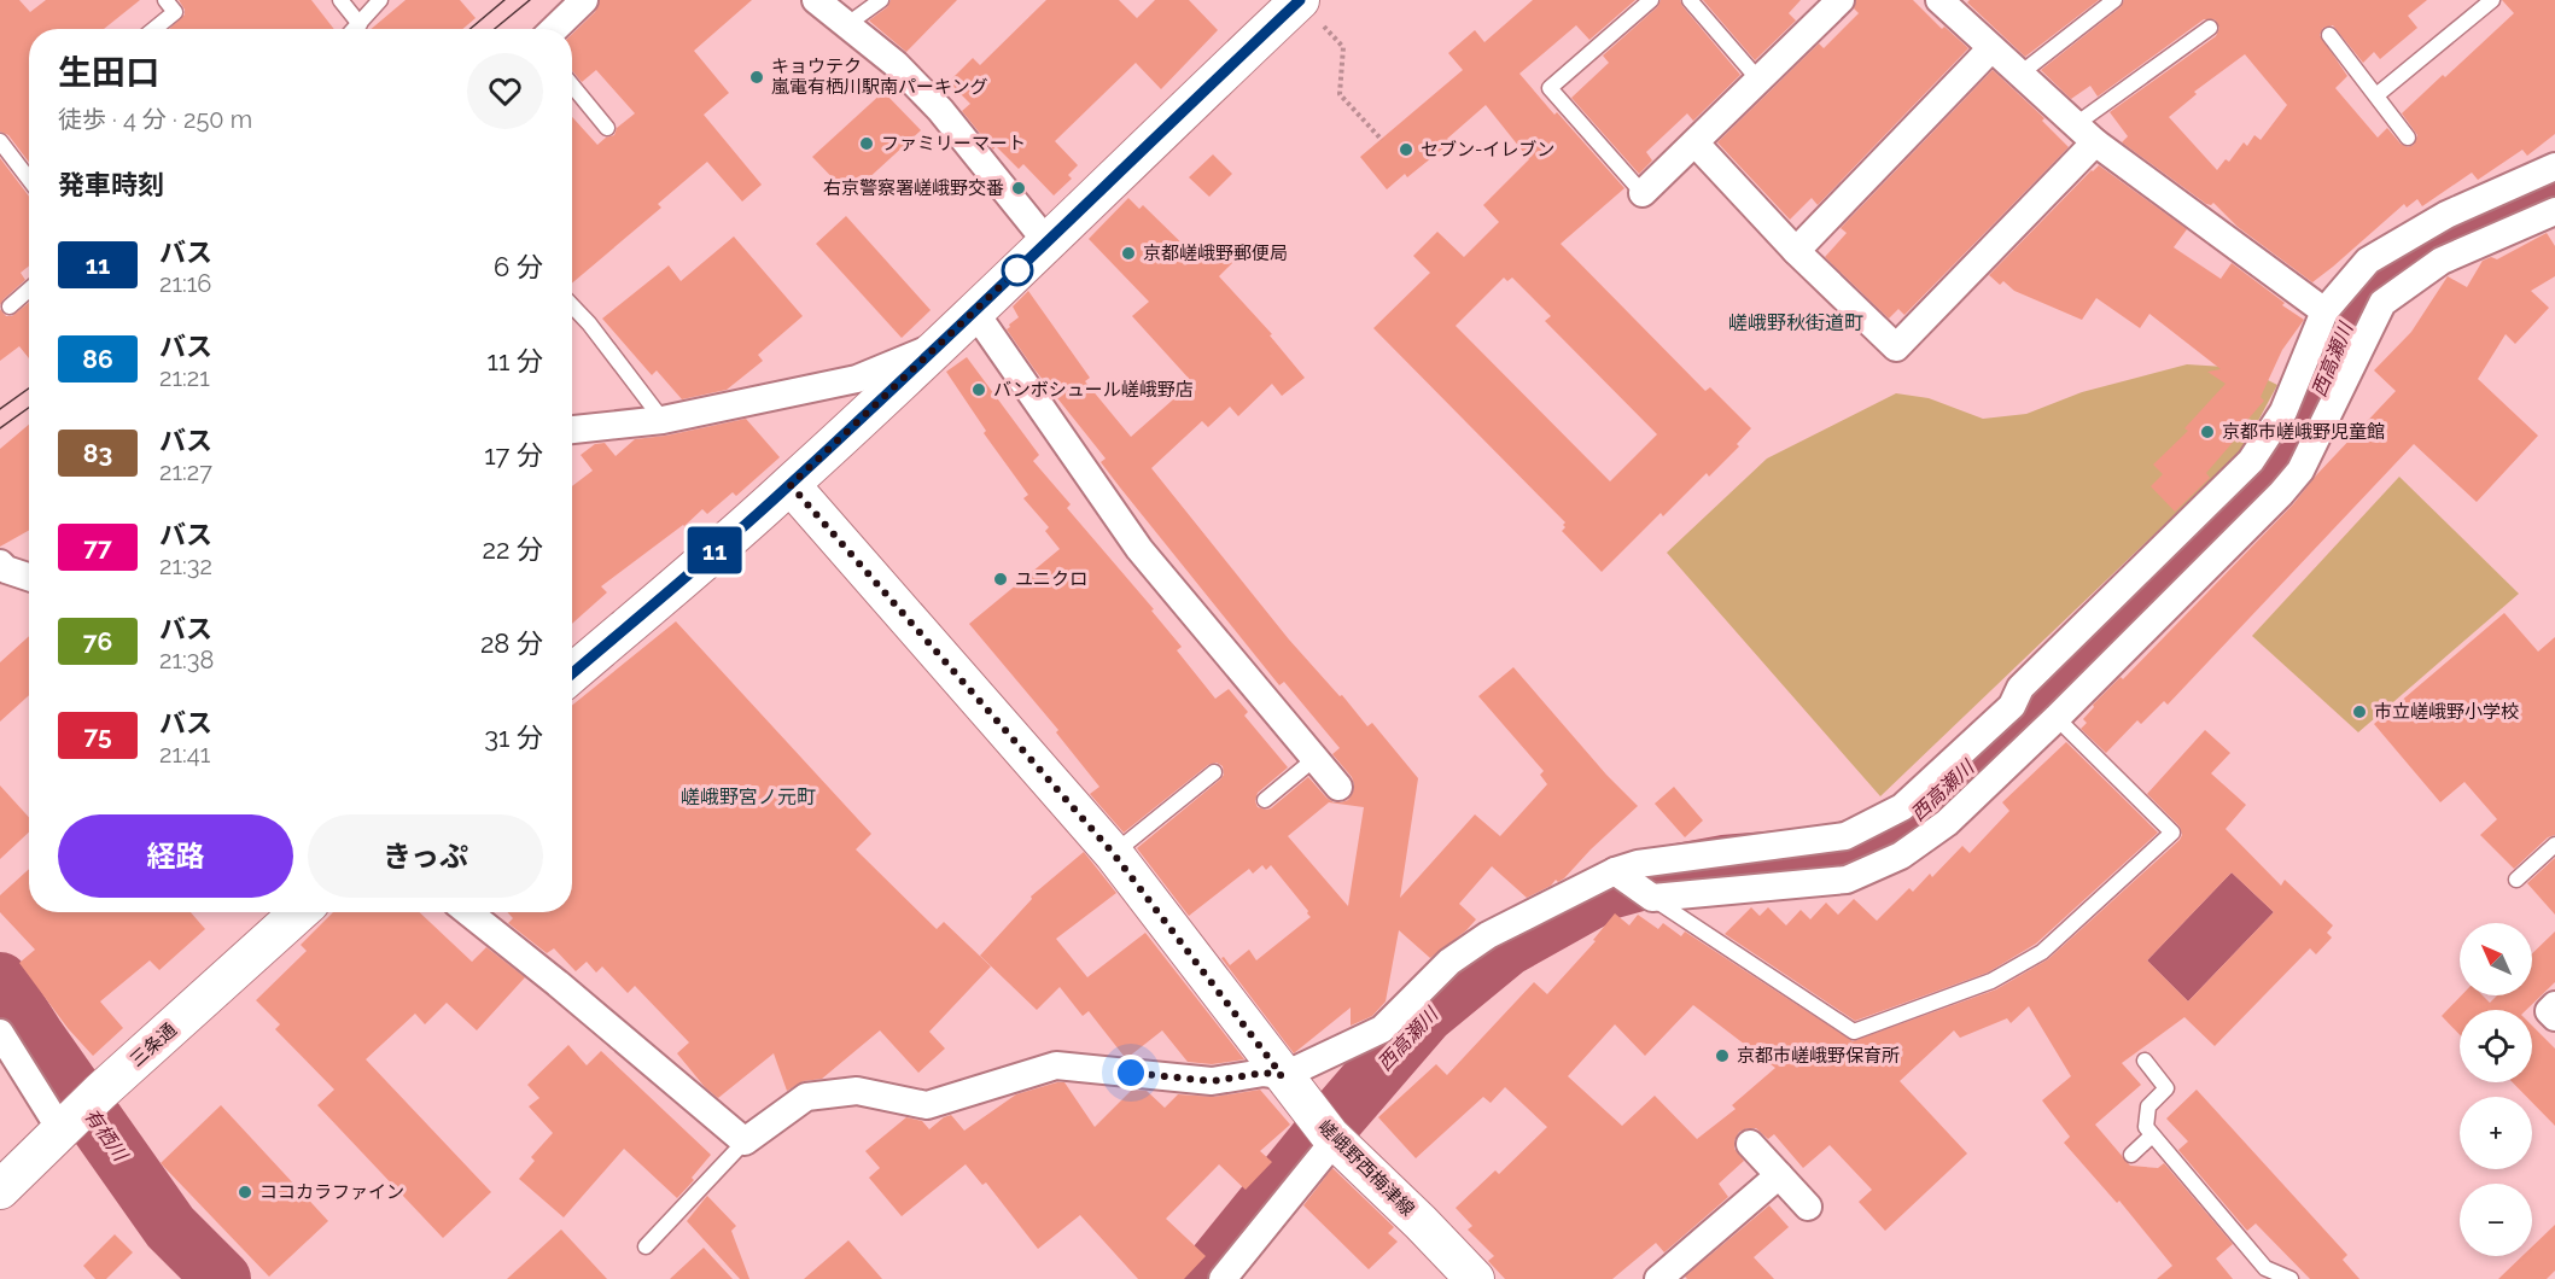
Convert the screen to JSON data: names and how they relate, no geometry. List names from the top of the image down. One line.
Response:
{"streets":{"main road":["三条通","嵯峨野西梅津線"]},"districts":["嵯峨野秋街道町","嵯峨野宮ノ元町"],"water":["西高瀬川","有栖川"],"places":["キョウテク 嵐電有栖川駅南パーキング","ファミリーマート","セブン-イレブン","右京警察署嵯峨野交番","京都嵯峨野郵便局","バンボシュール嵯峨野店","京都市嵯峨野児童館","ユニクロ","市立嵯峨野小学校","京都市嵯峨野保育所","ココカラファイン"],"lines":["bus line 11"],"north":"top left","page":{"on_map":"11","heading":[["生田口","徒歩 · 4 分 · 250 m"],"発車時刻"],"list":[{"mark":"11","name":"バス","note":"21:16","value":"6 分"},{"mark":"86","name":"バス","note":"21:21","value":"11 分"},{"mark":"83","name":"バス","note":"21:27","value":"17 分"},{"mark":"77","name":"バス","note":"21:32","value":"22 分"},{"mark":"76","name":"バス","note":"21:38","value":"28 分"},{"mark":"75","name":"バス","note":"21:41","value":"31 分"}],"buttons":["経路","きっぷ"],"map_buttons":["+","−"]}}
